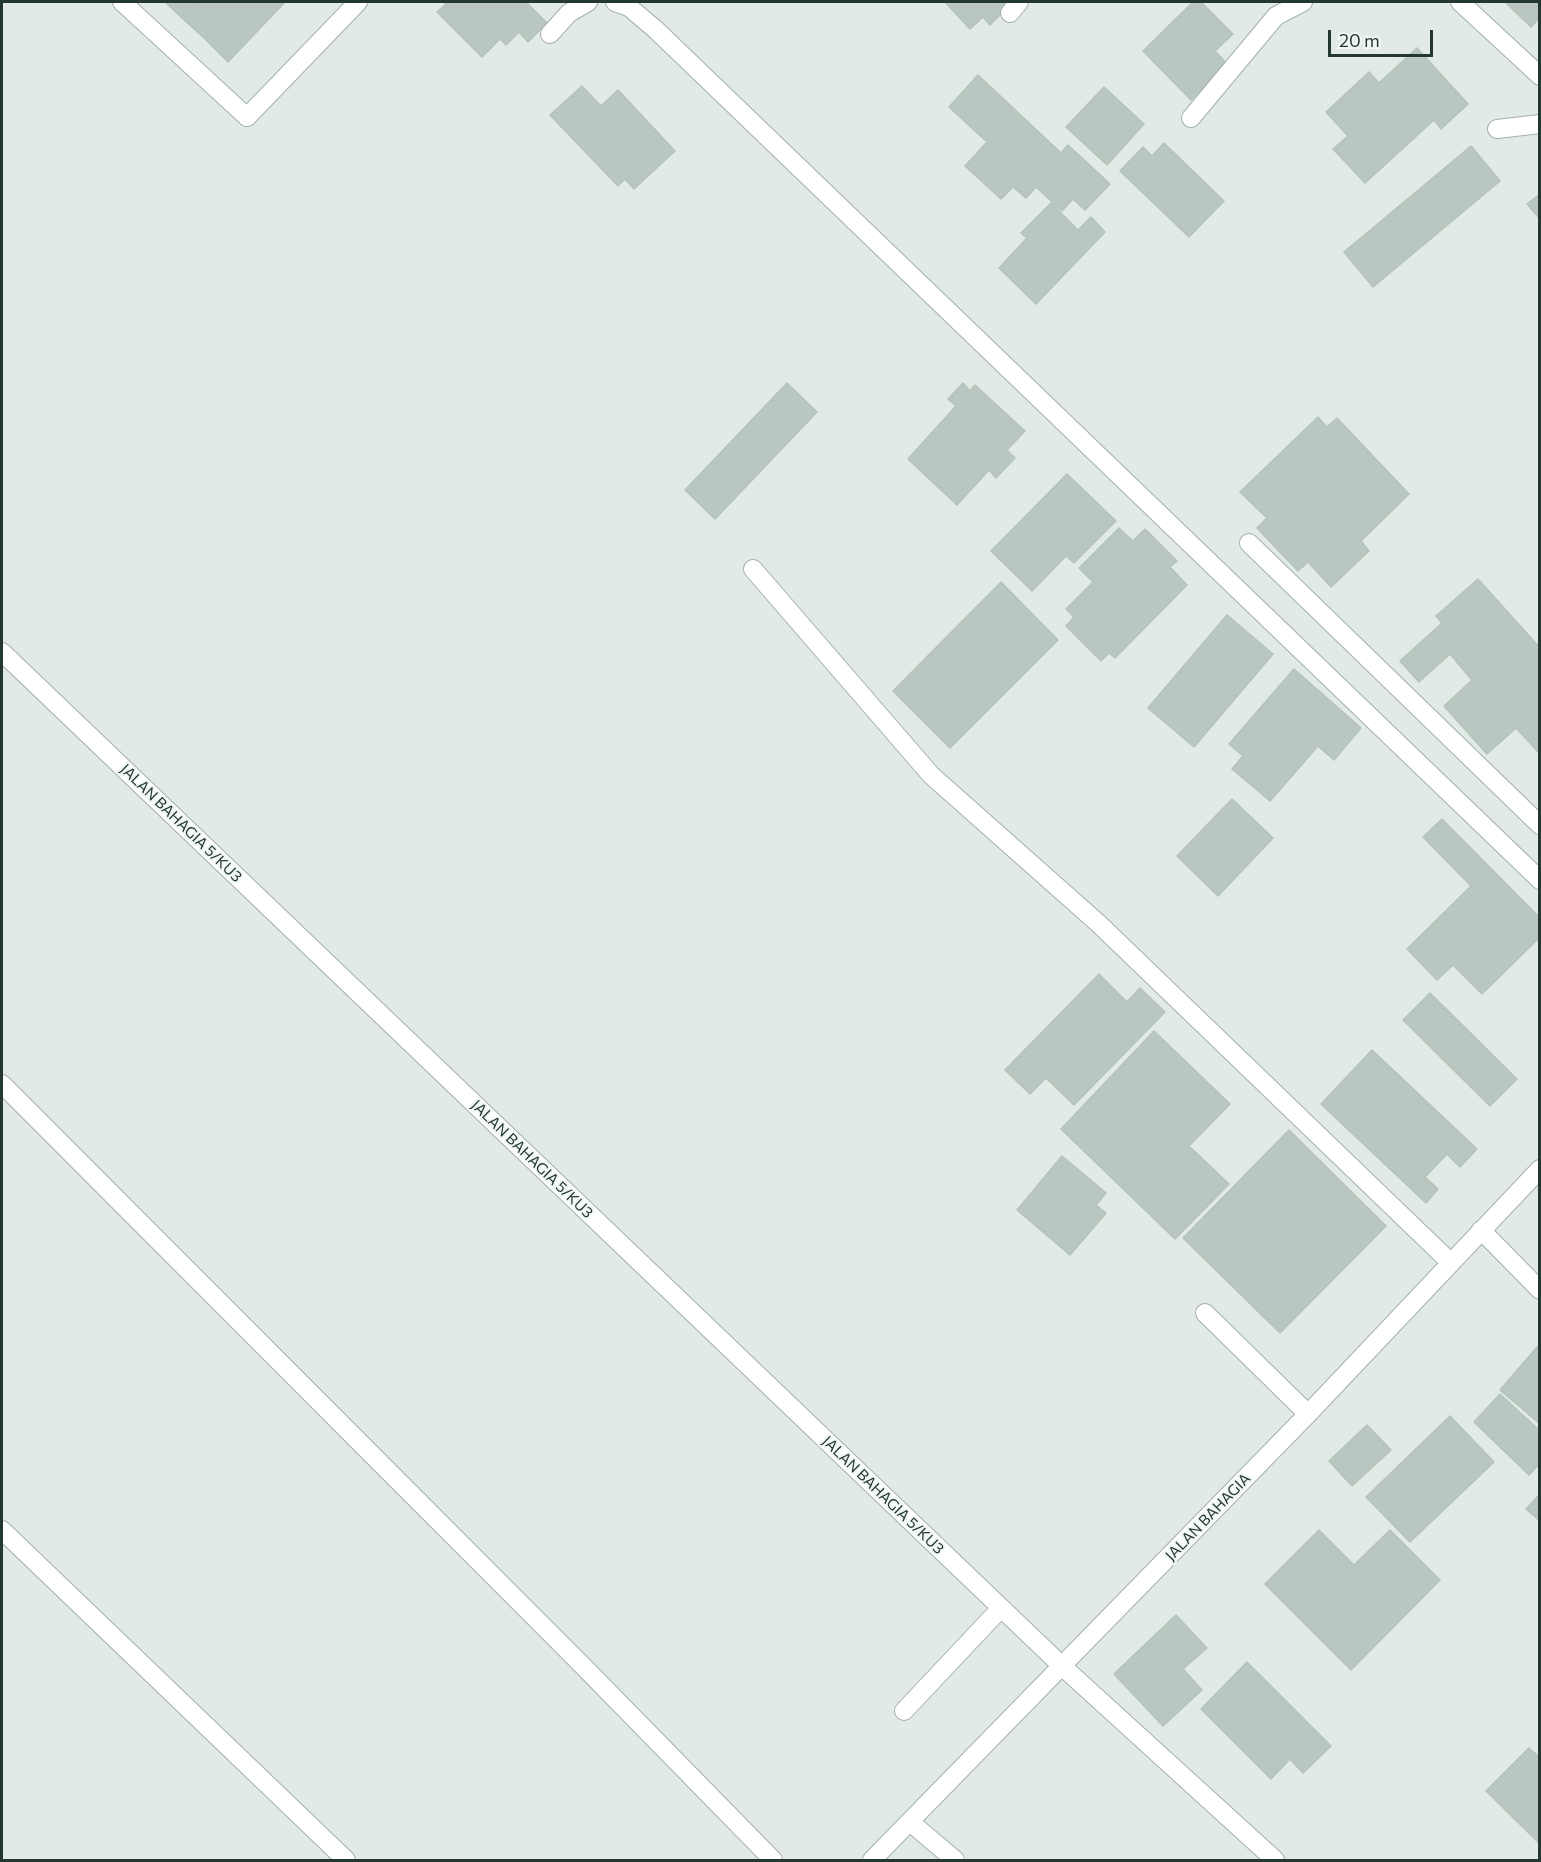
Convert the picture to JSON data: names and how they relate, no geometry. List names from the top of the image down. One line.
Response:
{"streets":{"street":["JALAN BAHAGIA 5/KU3","JALAN BAHAGIA"]},"crossings":[["JALAN BAHAGIA 5/KU3","JALAN BAHAGIA"]],"scale_bar":"20 m"}
